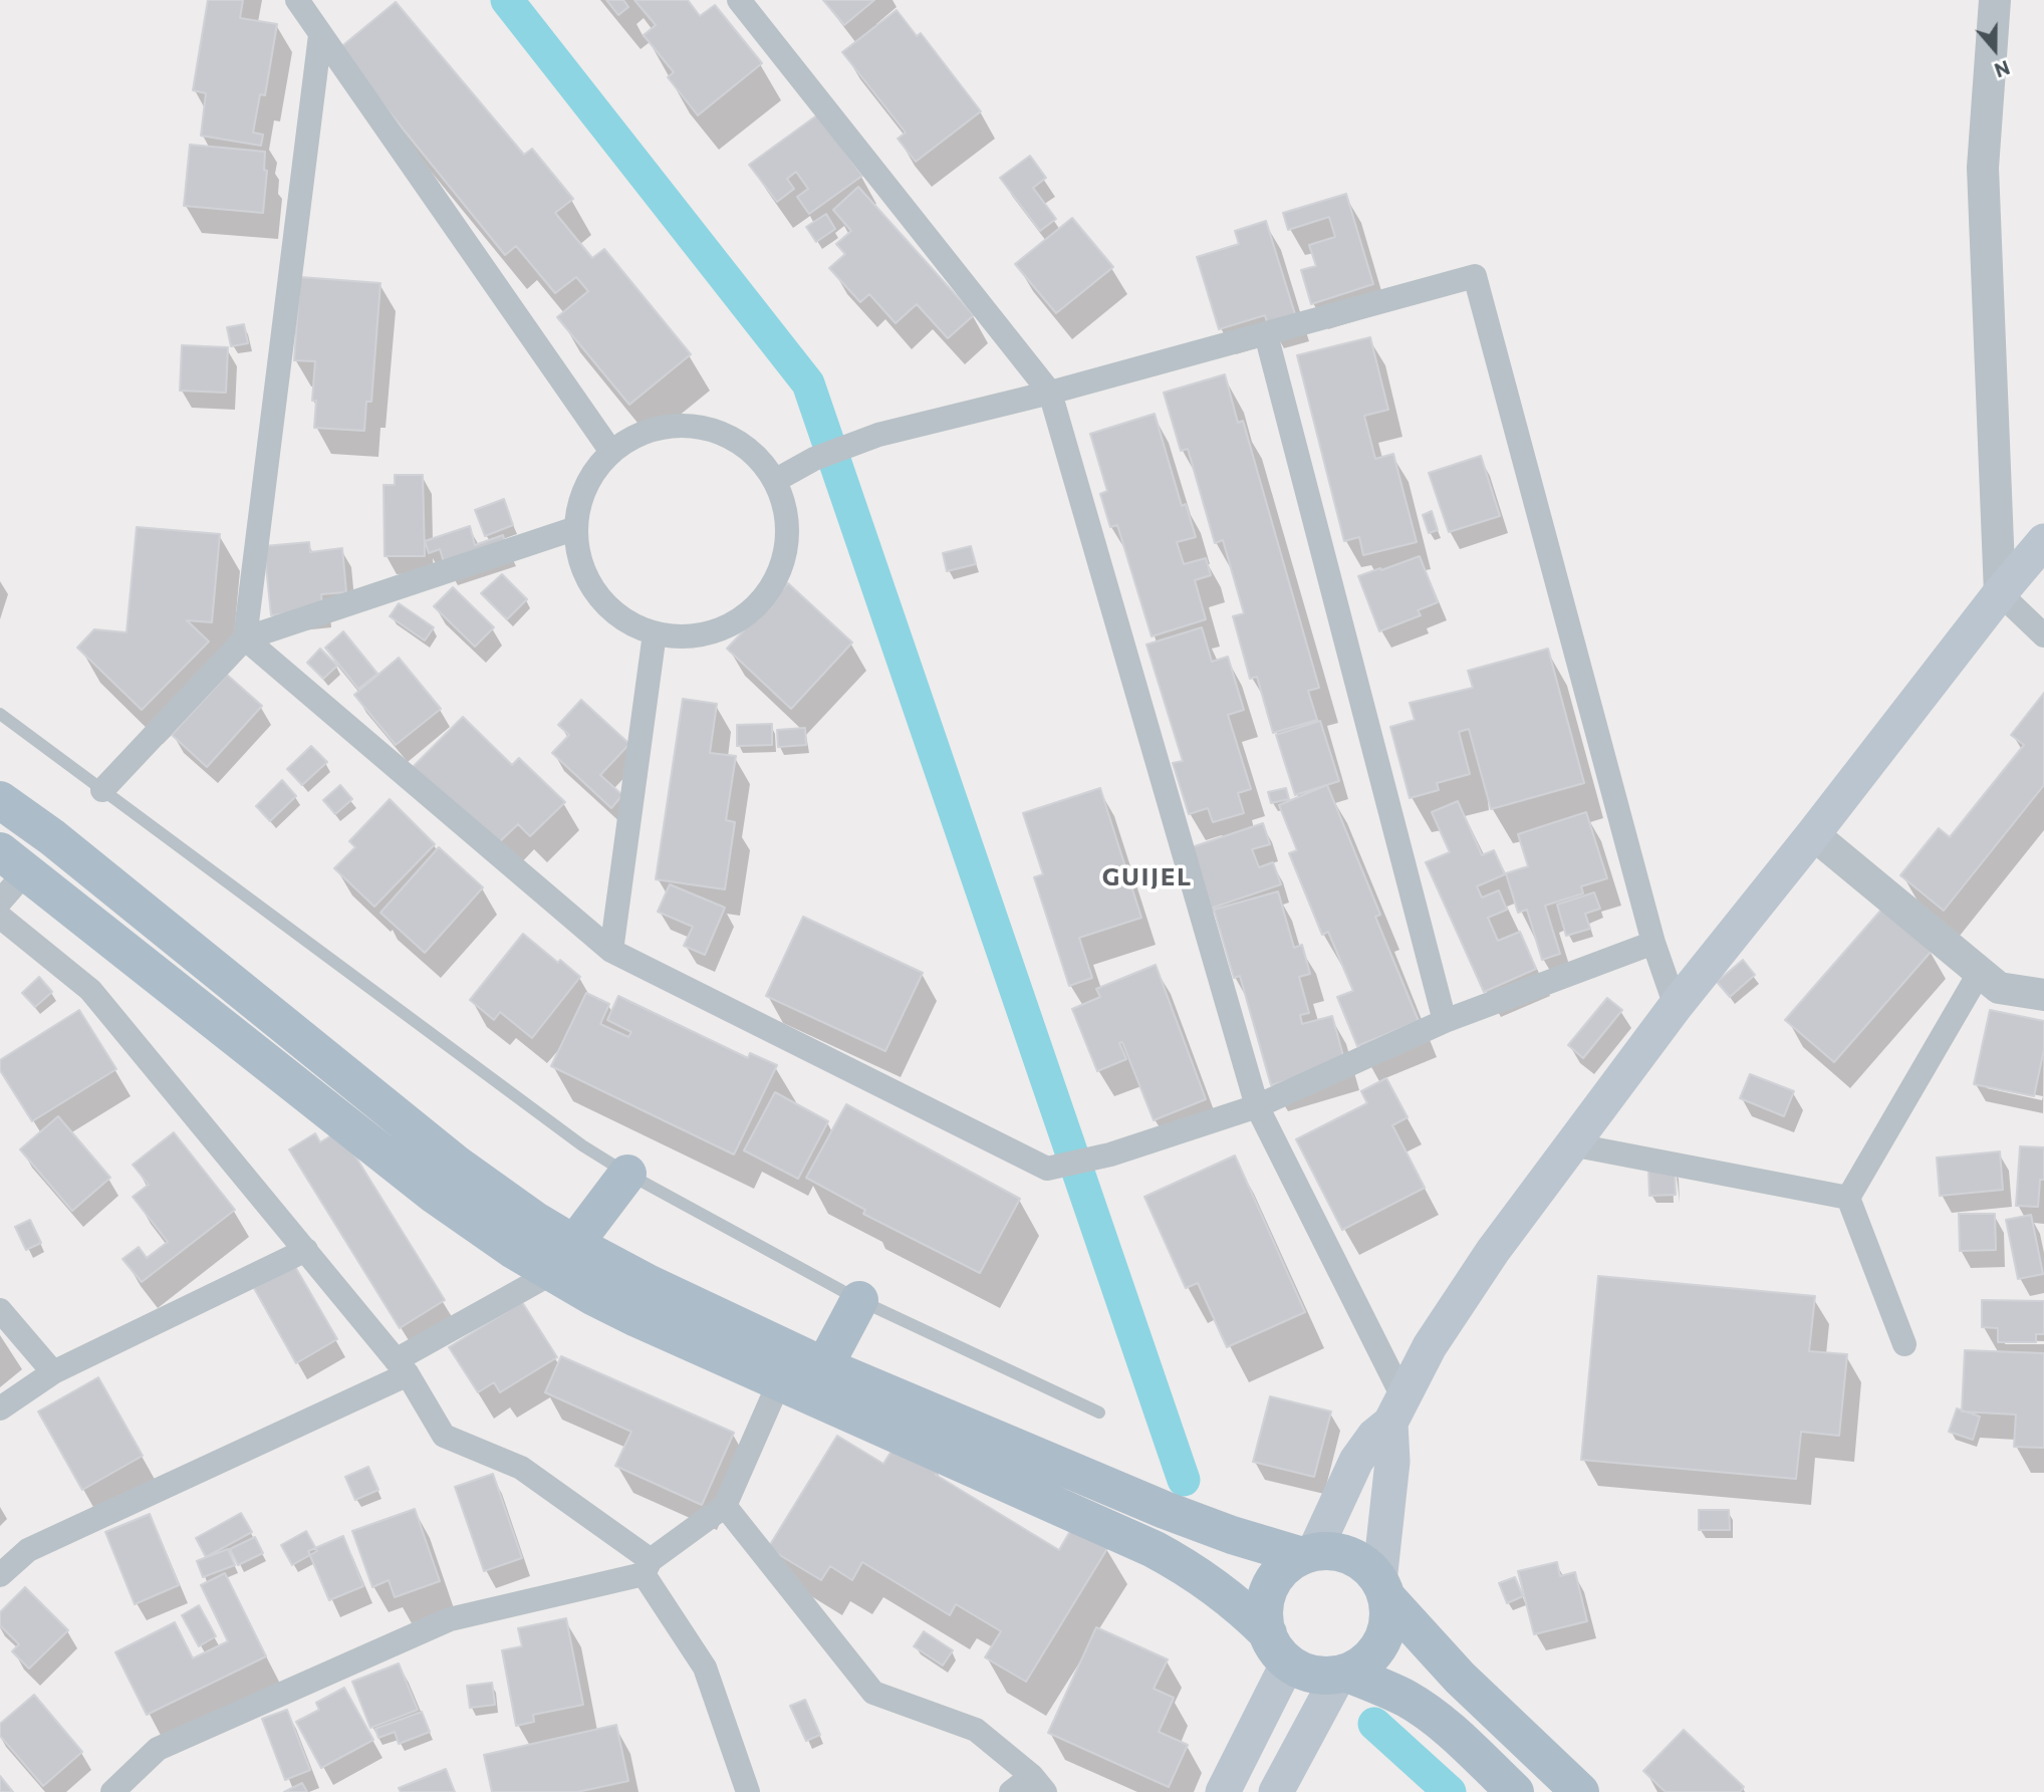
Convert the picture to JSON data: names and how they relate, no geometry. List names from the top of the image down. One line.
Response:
{"districts":["GUIJEL"],"north":"bottom"}
